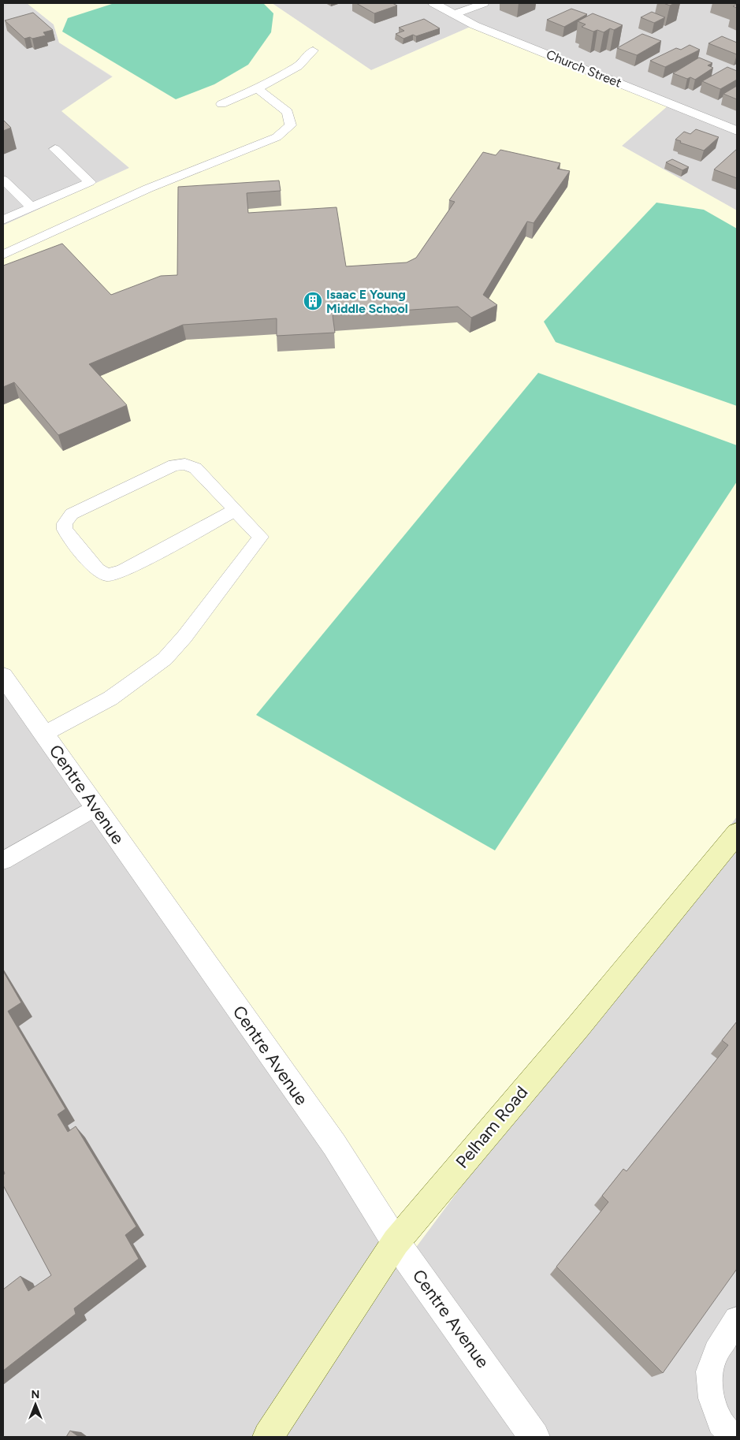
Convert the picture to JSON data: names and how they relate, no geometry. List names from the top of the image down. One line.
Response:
{"streets":{"main road":["Pelham Road"],"street":["Church Street","Centre Avenue"]},"crossings":[["Centre Avenue","Pelham Road"]],"places":{"building":["Isaac E Young Middle School"]},"north":"top"}
